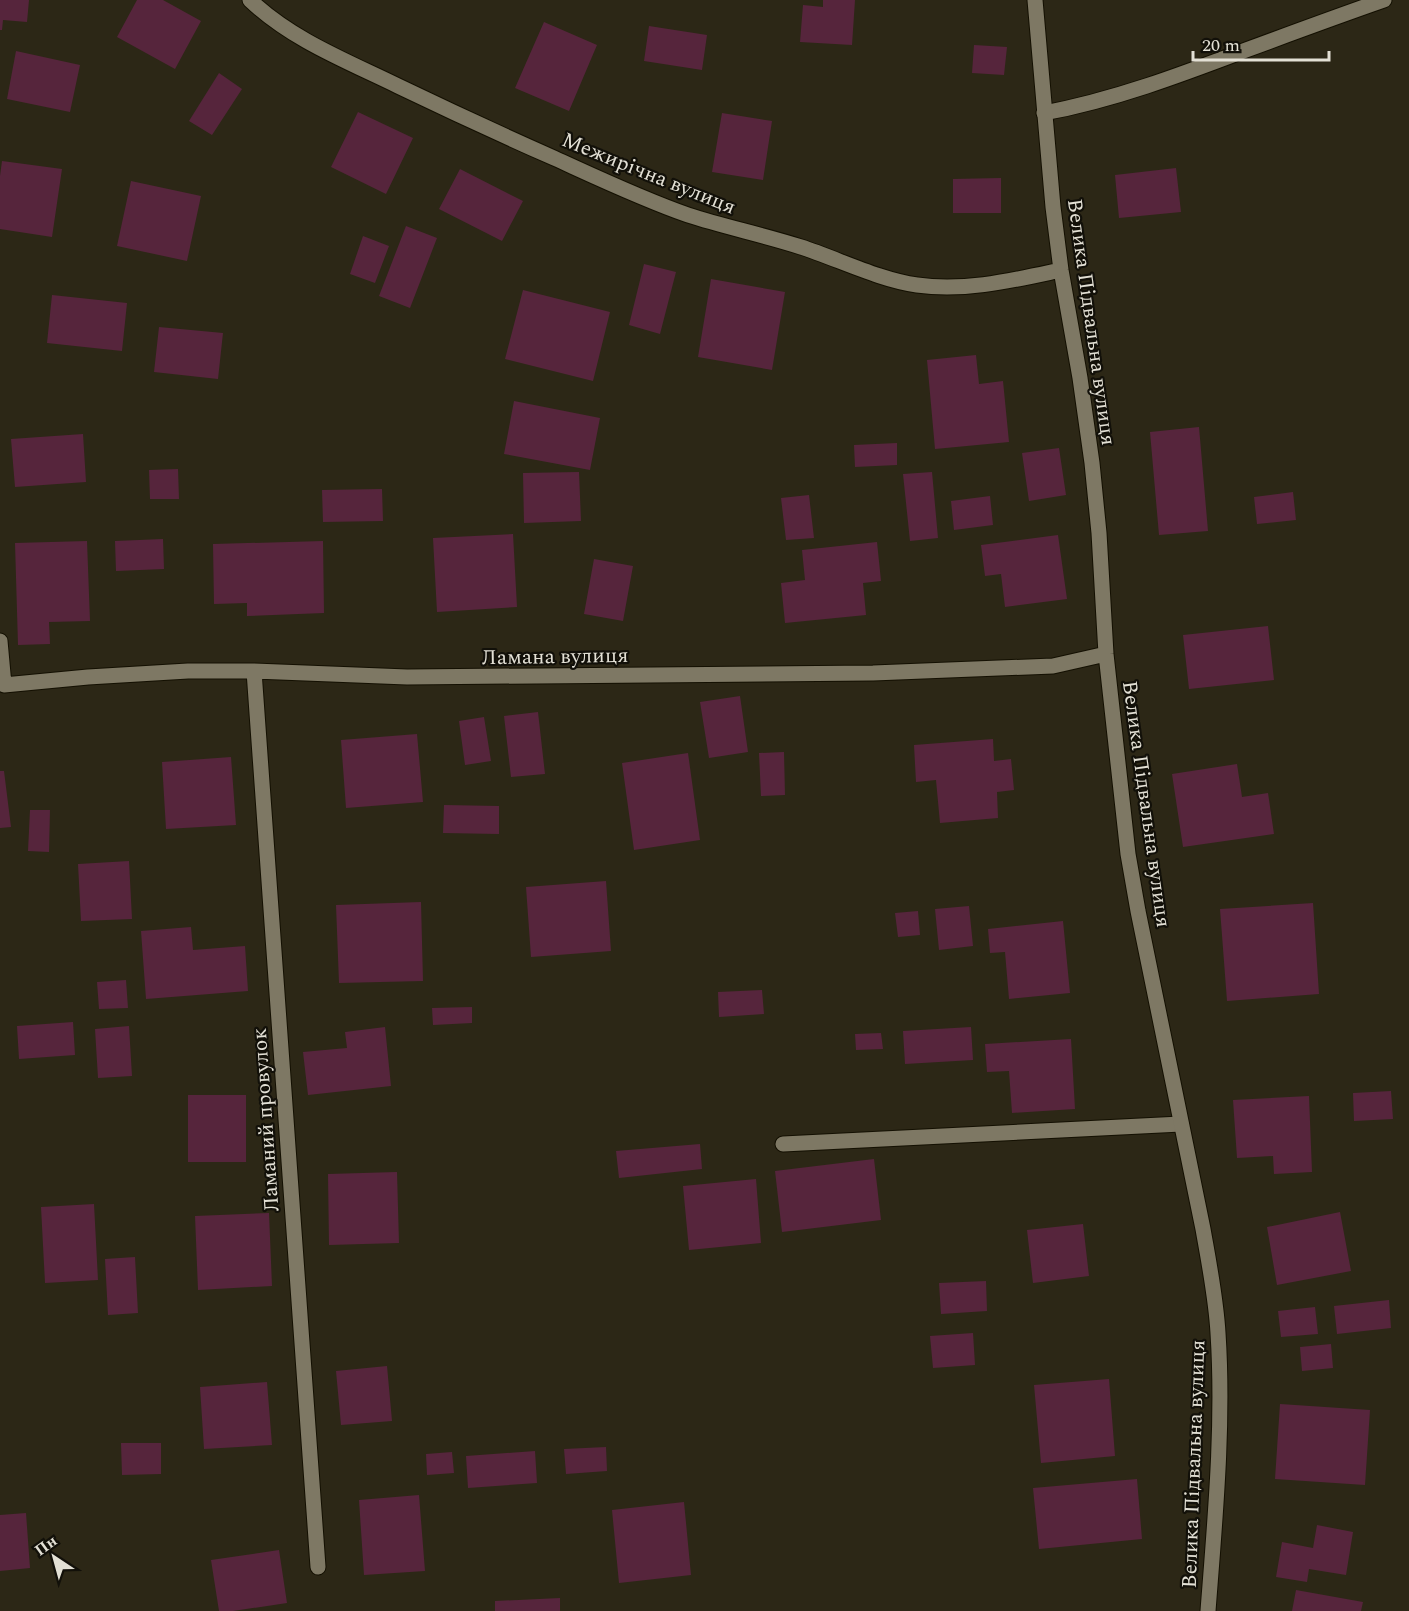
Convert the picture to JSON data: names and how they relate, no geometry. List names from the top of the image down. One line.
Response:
{"streets":{"street":["Межирічна вулиця","Велика Підвальна вулиця","Ламана вулиця","Ламаний провулок"]},"crossings":[["Межирічна вулиця","Велика Підвальна вулиця"],["Велика Підвальна вулиця","Ламана вулиця"],["Ламана вулиця","Ламаний провулок"]],"scale_bar":"20 m","north":"top left"}
